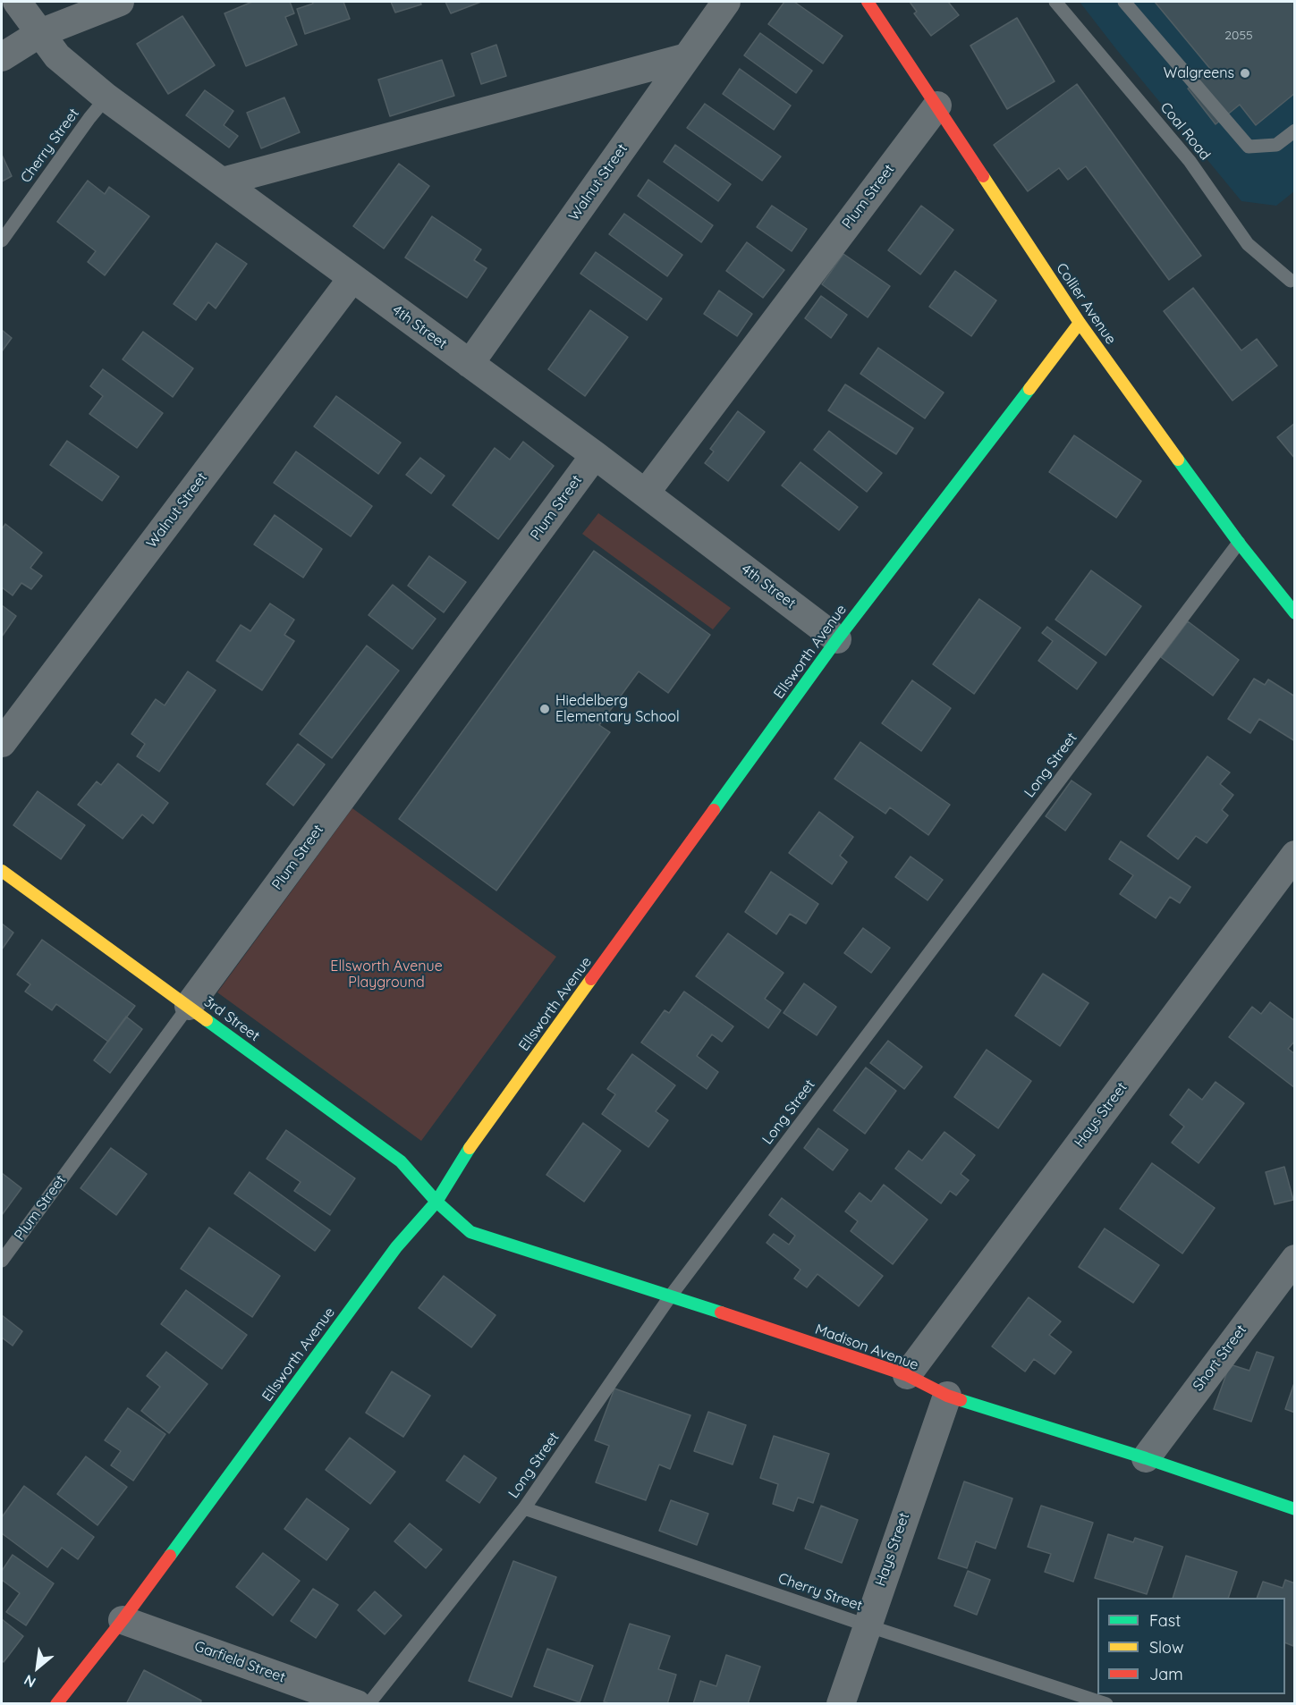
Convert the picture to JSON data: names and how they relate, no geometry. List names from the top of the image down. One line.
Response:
{"streets":{"street":["Walnut Street","Plum Street","Collier Avenue","4th Street","Ellsworth Avenue","3rd Street","Hays Street","Madison Avenue","Short Street","Garfield Street"],"lane":["Coal Road","Cherry Street","Long Street"]},"crossings":[["Cherry Street","4th Street"],["Cherry Street","Long Street"],["Cherry Street","Hays Street"],["Walnut Street","4th Street"],["Plum Street","Collier Avenue"],["Plum Street","4th Street"],["Plum Street","3rd Street"],["Collier Avenue","Ellsworth Avenue"],["Collier Avenue","Long Street"],["4th Street","Ellsworth Avenue"],["Ellsworth Avenue","3rd Street"],["Ellsworth Avenue","Madison Avenue"],["Ellsworth Avenue","Garfield Street"],["Long Street","Madison Avenue"],["3rd Street","Madison Avenue"],["Hays Street","Madison Avenue"],["Madison Avenue","Short Street"]],"parks":["Ellsworth Avenue Playground"],"places":["Walgreens","Hiedelberg Elementary School"],"house_numbers":["2055"],"legend":["Fast","Slow","Jam"],"north":"bottom left"}
